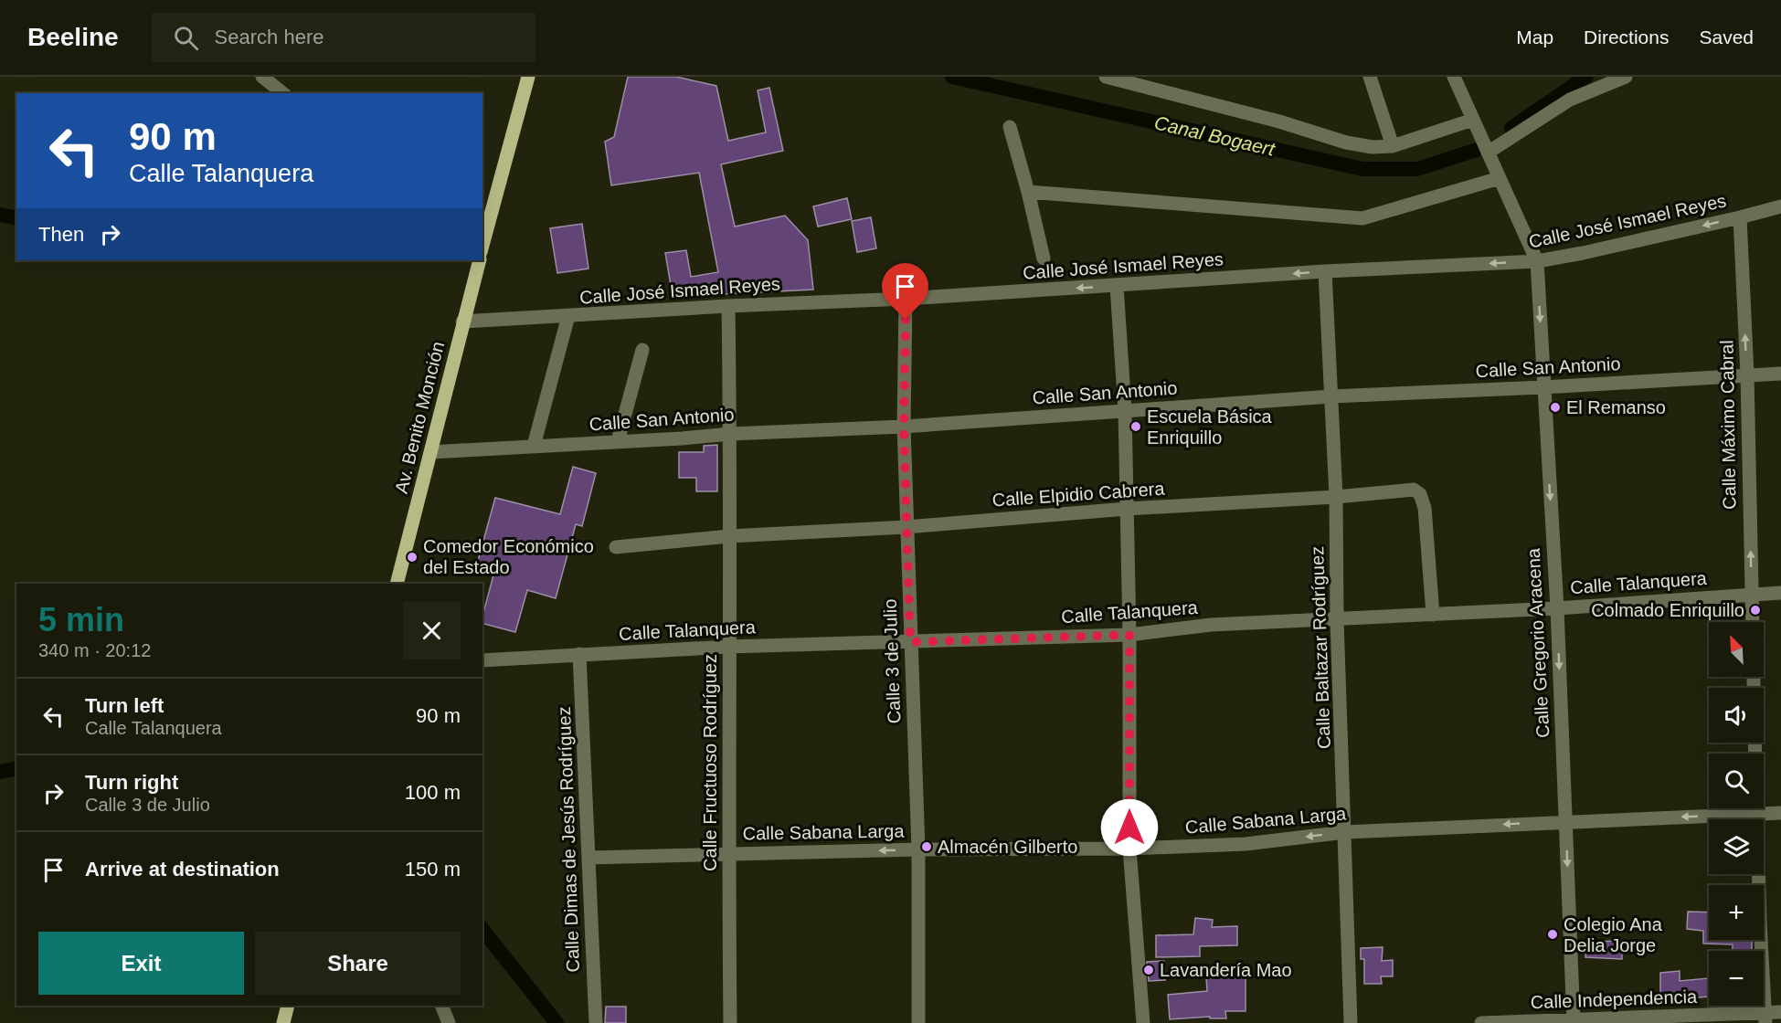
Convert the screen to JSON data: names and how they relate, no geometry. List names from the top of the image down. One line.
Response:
{"streets":{"main road":["Av. Benito Monción"],"street":["Calle José Ismael Reyes","Calle San Antonio","Calle Máximo Cabral","Calle Elpidio Cabrera","Calle Talanquera","Calle Gregorio Aracena","Calle Baltazar Rodríguez","Calle 3 de Julio","Calle Fructuoso Rodríguez","Calle Sabana Larga","Calle Dimas de Jesús Rodríguez","Calle Independencia"]},"crossings":[["Calle José Ismael Reyes","Av. Benito Monción"],["Calle José Ismael Reyes","Calle Máximo Cabral"],["Calle José Ismael Reyes","Calle Gregorio Aracena"],["Calle José Ismael Reyes","Calle Baltazar Rodríguez"],["Calle José Ismael Reyes","Calle 3 de Julio"],["Calle José Ismael Reyes","Calle Fructuoso Rodríguez"],["Calle San Antonio","Av. Benito Monción"],["Calle San Antonio","Calle Máximo Cabral"],["Calle San Antonio","Calle Gregorio Aracena"],["Calle San Antonio","Calle Baltazar Rodríguez"],["Calle San Antonio","Calle 3 de Julio"],["Calle San Antonio","Calle Fructuoso Rodríguez"],["Calle Máximo Cabral","Calle Talanquera"],["Calle Elpidio Cabrera","Calle Talanquera"],["Calle Elpidio Cabrera","Calle Baltazar Rodríguez"],["Calle Elpidio Cabrera","Calle 3 de Julio"],["Calle Elpidio Cabrera","Calle Fructuoso Rodríguez"],["Calle Talanquera","Calle Gregorio Aracena"],["Calle Talanquera","Calle Baltazar Rodríguez"],["Calle Talanquera","Calle 3 de Julio"],["Calle Talanquera","Calle Fructuoso Rodríguez"],["Calle Talanquera","Calle Dimas de Jesús Rodríguez"],["Calle Gregorio Aracena","Calle Sabana Larga"],["Calle Gregorio Aracena","Calle Independencia"],["Calle Baltazar Rodríguez","Calle Sabana Larga"],["Calle 3 de Julio","Calle Sabana Larga"],["Calle Fructuoso Rodríguez","Calle Sabana Larga"],["Calle Sabana Larga","Calle Dimas de Jesús Rodríguez"]],"one_way":["Calle Máximo Cabral","Calle Gregorio Aracena","Calle Sabana Larga"],"water":["Canal Bogaert"],"places":["El Remanso","Escuela Básica Enriquillo","Comedor Económico del Estado","Colmado Enriquillo","Almacén Gilberto","Colegio Ana Delia Jorge","Lavandería Mao"],"north":"top left","page":{"header":"Beeline","search":"Search here","nav":["Map","Directions","Saved"],"turn":["90 m","Calle Talanquera"],"then":"Then","heading":["5 min","340 m · 20:12"],"map_buttons":["+","−"],"list":[{"name":"Turn left","note":"Calle Talanquera","value":"90 m"},{"name":"Turn right","note":"Calle 3 de Julio","value":"100 m"},{"name":"Arrive at destination","value":"150 m"}],"buttons":["Exit","Share"]}}
